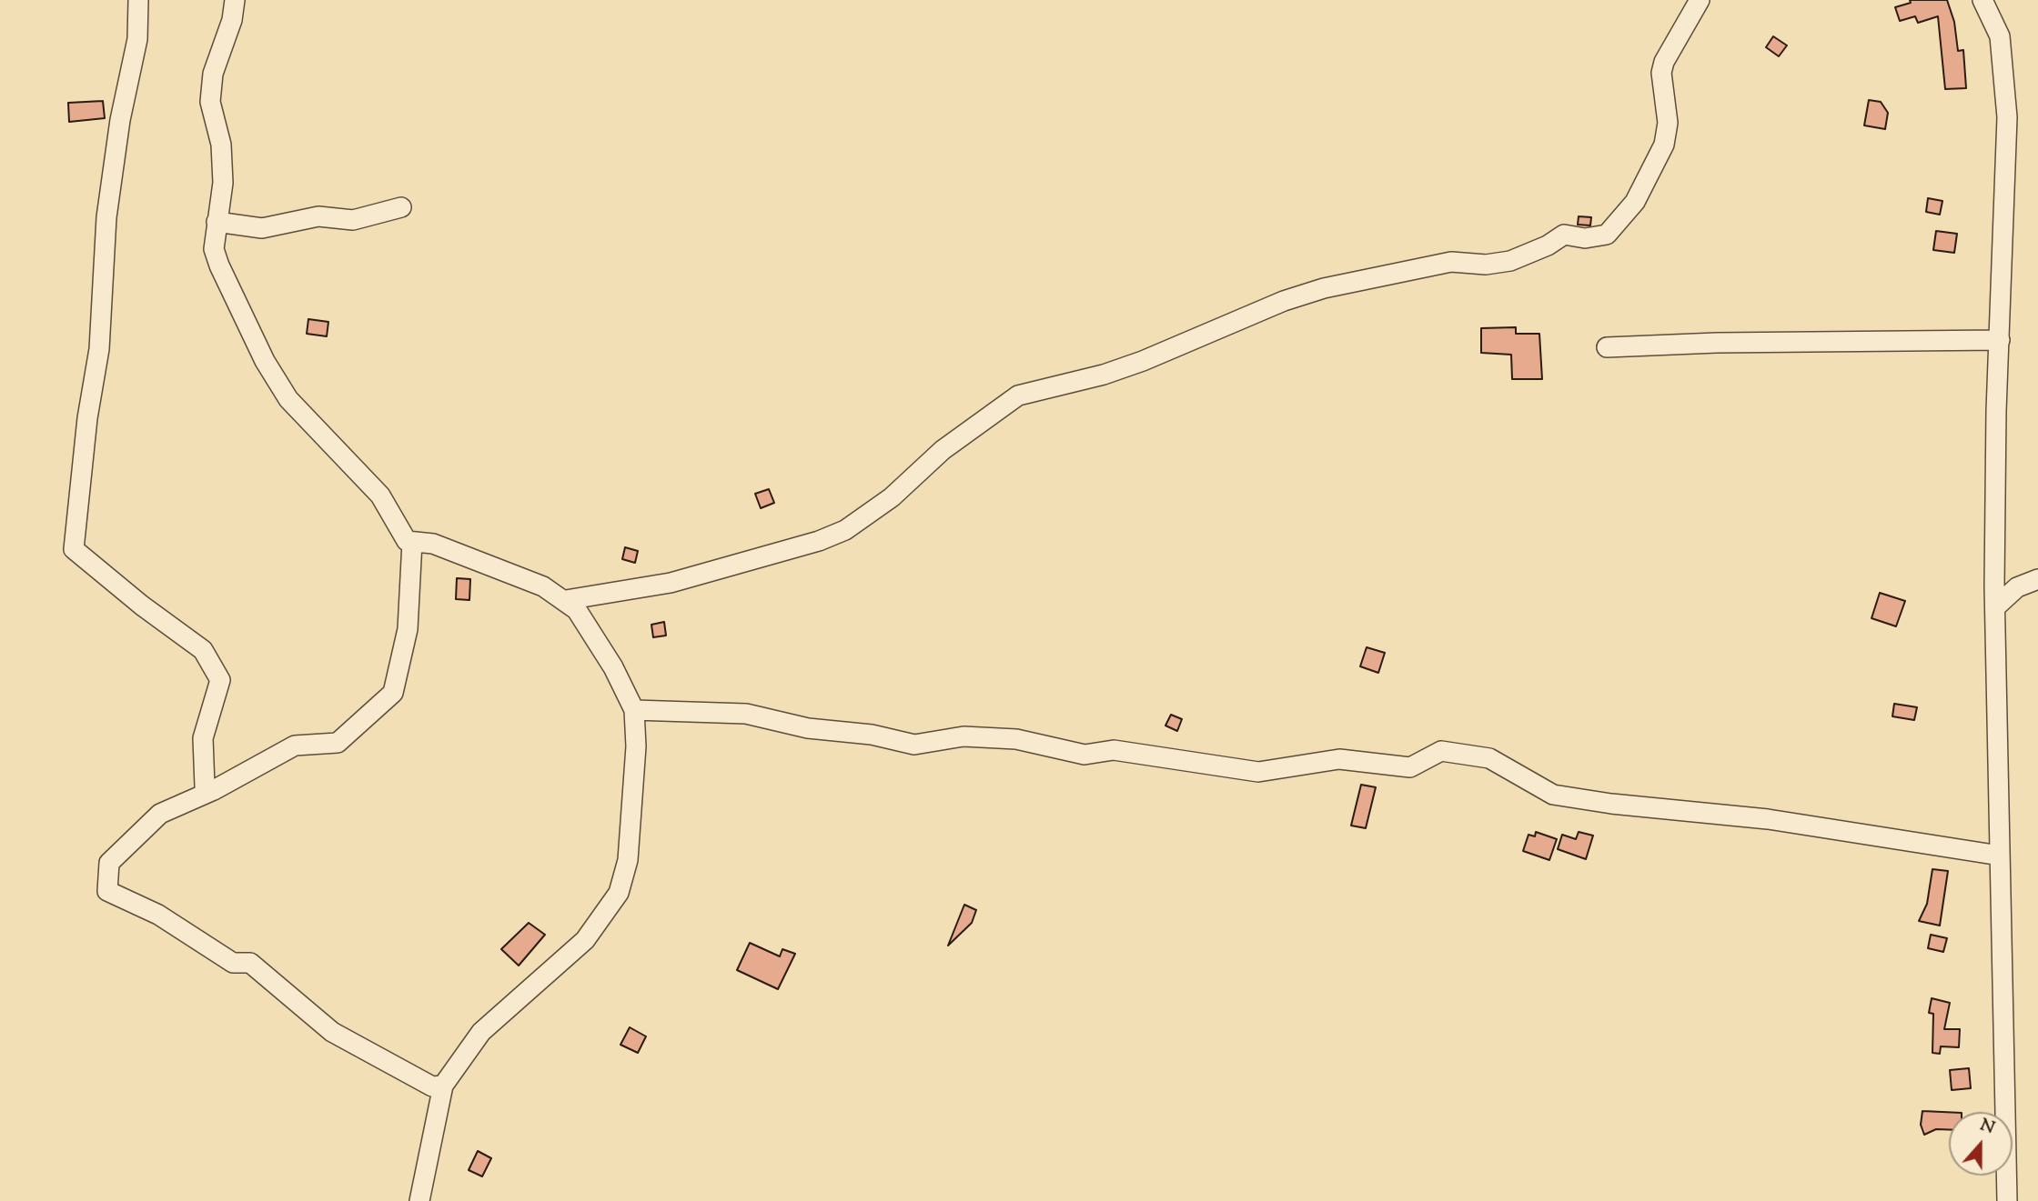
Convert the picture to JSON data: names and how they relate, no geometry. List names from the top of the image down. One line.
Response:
{"north":"top"}
